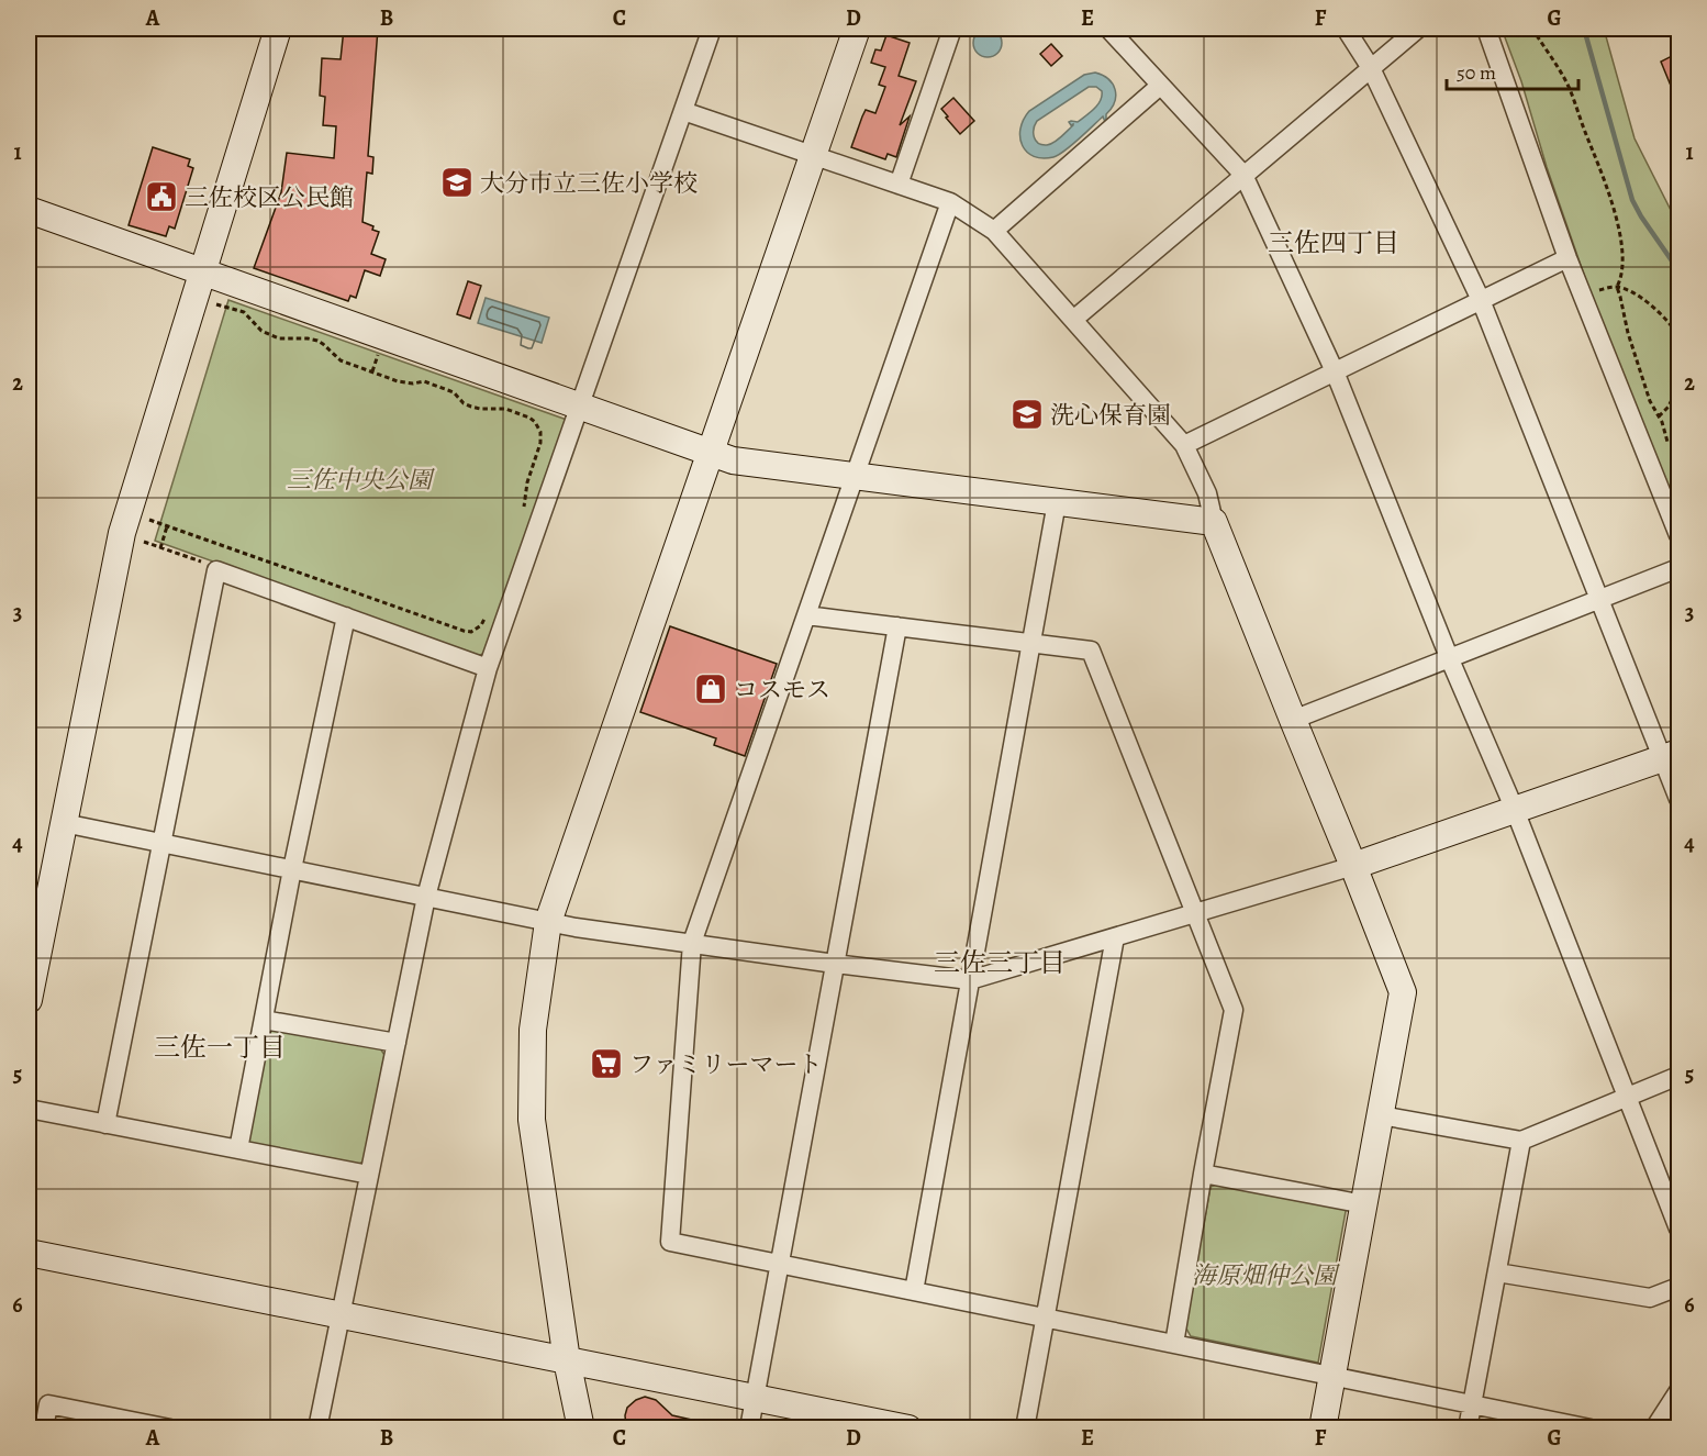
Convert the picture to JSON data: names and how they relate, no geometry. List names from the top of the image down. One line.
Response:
{"districts":["三佐四丁目","三佐三丁目","三佐一丁目"],"parks":["三佐中央公園","海原畑仲公園"],"places":{"school or university":["大分市立三佐小学校","洗心保育園"],"public building":["三佐校区公民館"],"shop":["コスモス"],"supermarket":["ファミリーマート"]},"scale_bar":"50 m","grid":{"columns":["A","B","C","D","E","F","G"],"rows":["1","2","3","4","5","6"]}}
